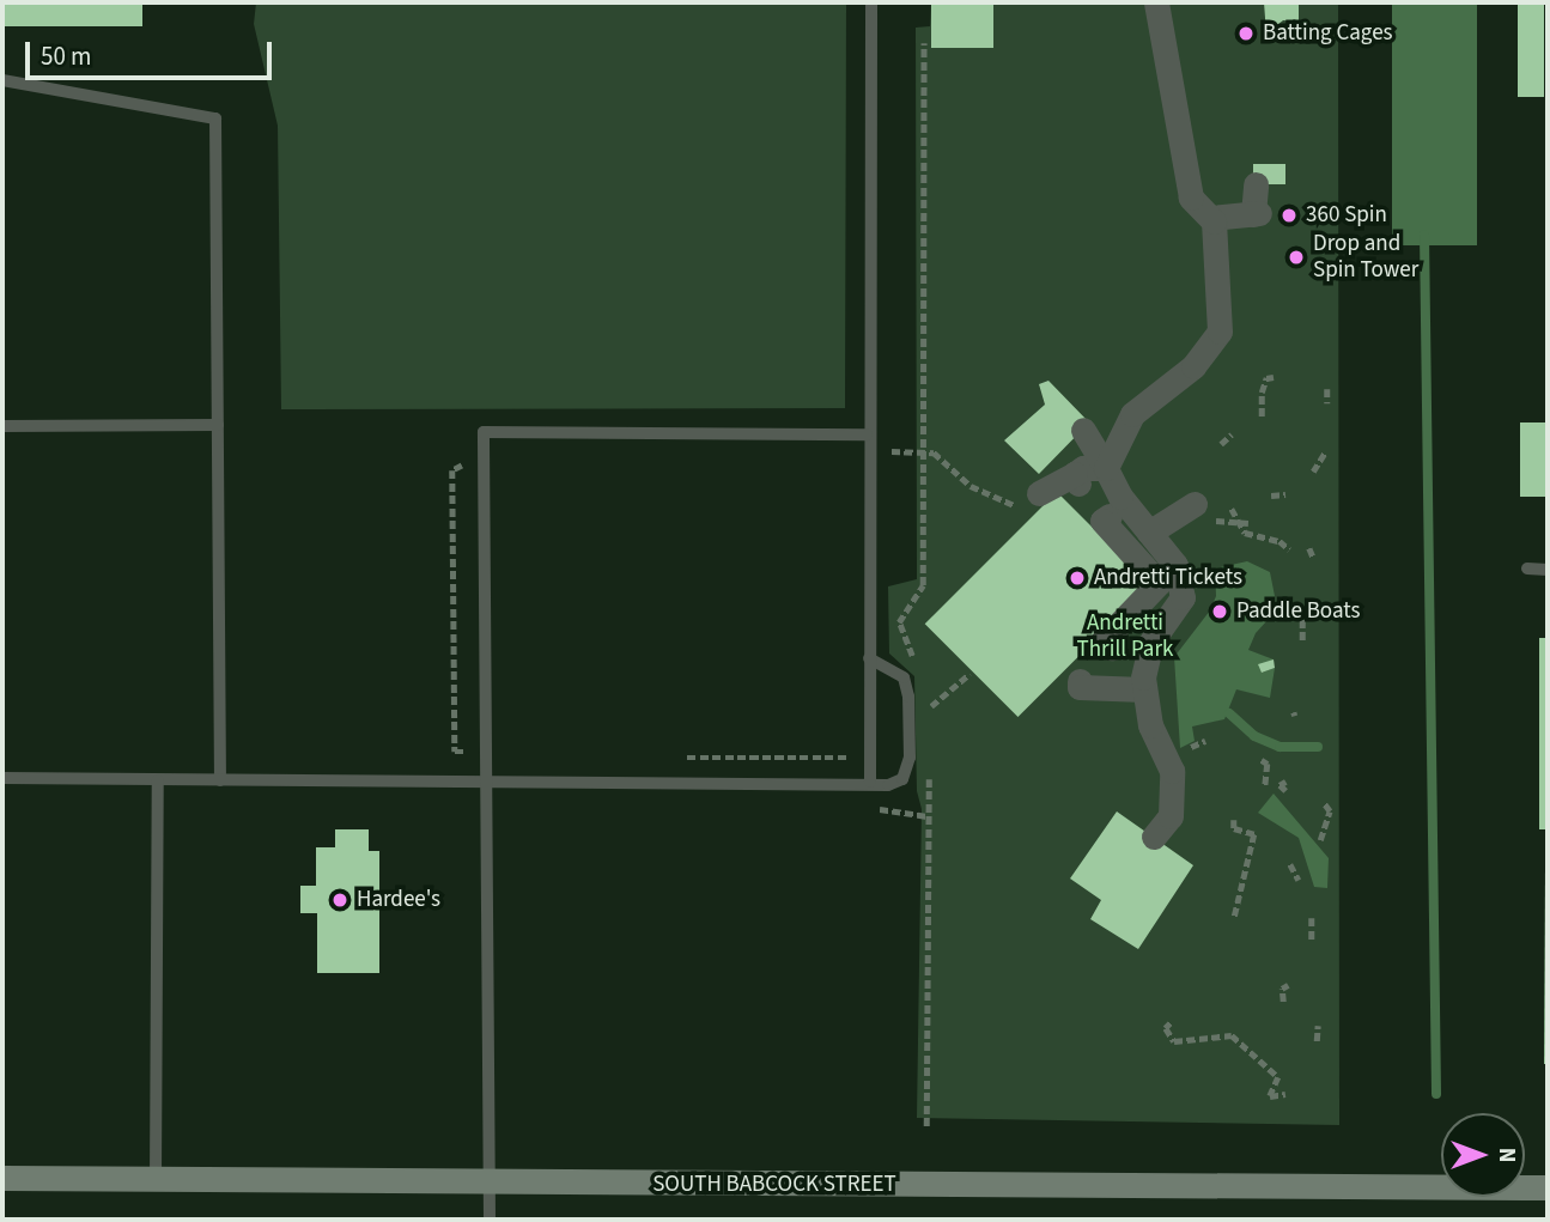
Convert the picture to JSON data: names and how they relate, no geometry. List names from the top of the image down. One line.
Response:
{"streets":{"main road":["SOUTH BABCOCK STREET"]},"parks":["Andretti Thrill Park"],"places":["Batting Cages","360 Spin","Drop and Spin Tower","Andretti Tickets","Paddle Boats","Hardee's"],"scale_bar":"50 m","north":"right"}
